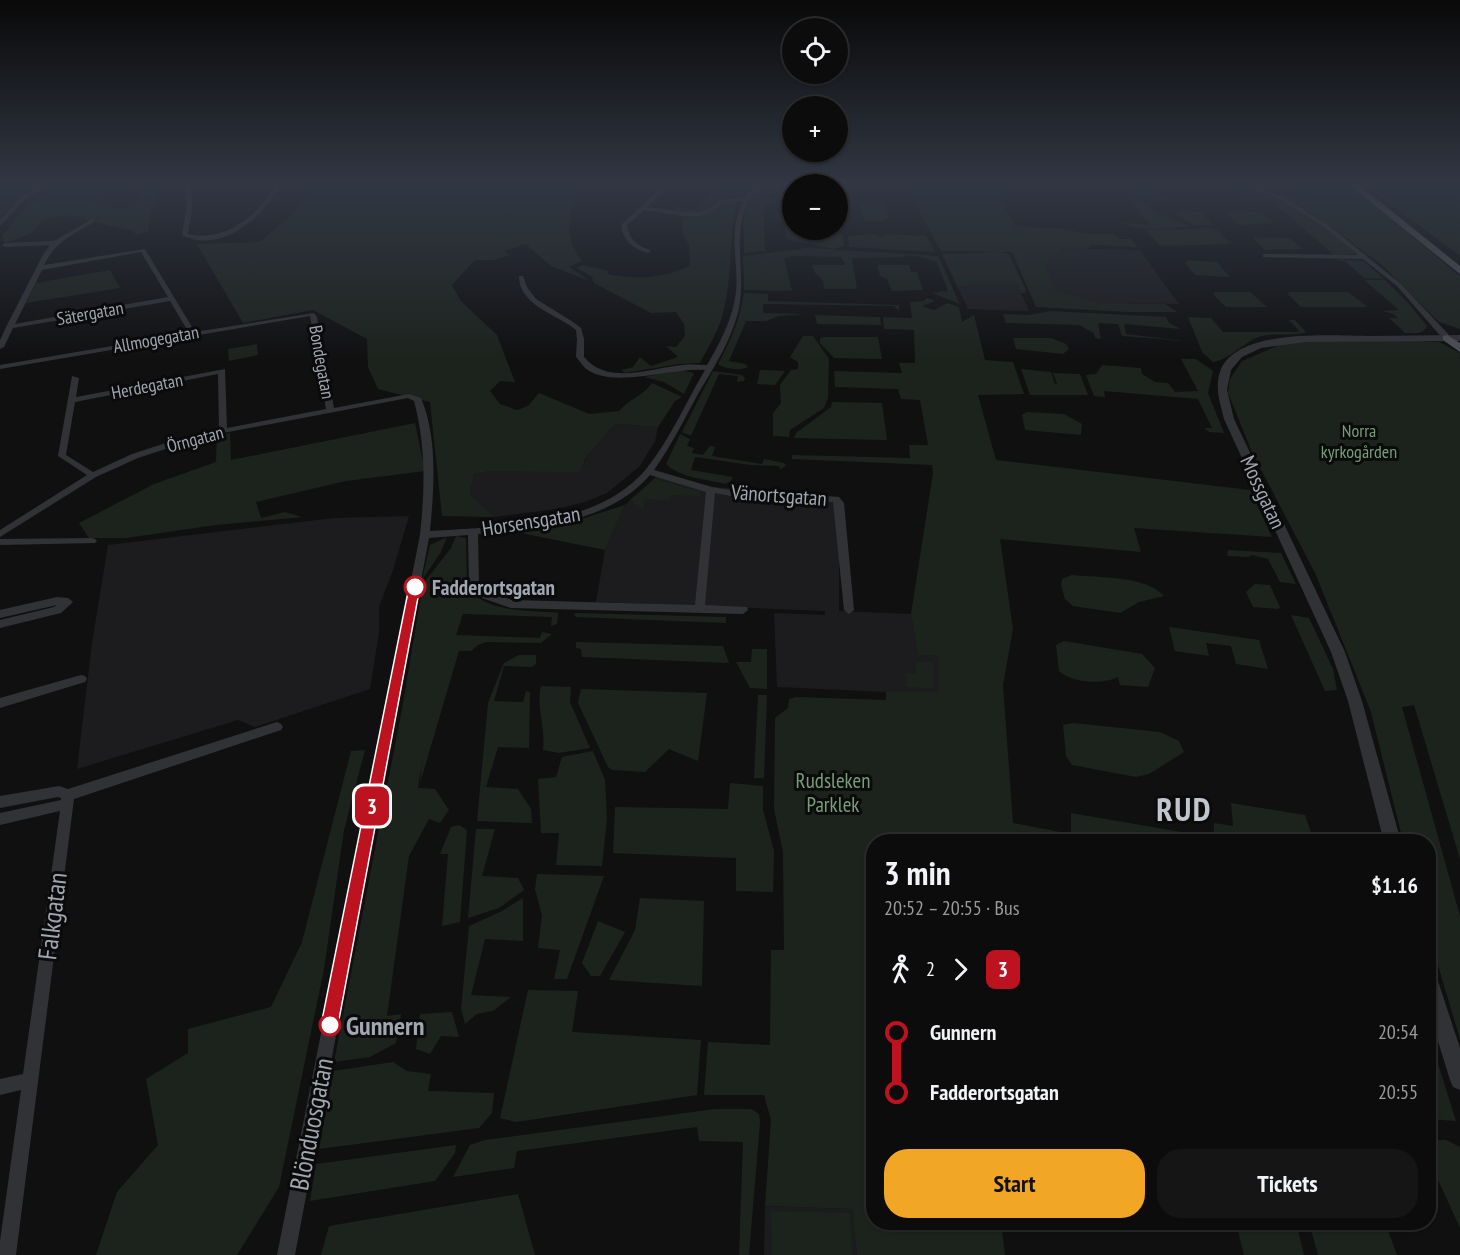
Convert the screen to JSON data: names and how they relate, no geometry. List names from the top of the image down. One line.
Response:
{"streets":{"street":["Sätergatan","Allmogegatan","Bondegatan","Herdegatan","Örngatan","Mossgatan","Vänortsgatan","Horsensgatan","Falkgatan","Blönduosgatan"]},"crossings":[["Allmogegatan","Bondegatan"],["Bondegatan","Örngatan"],["Herdegatan","Örngatan"],["Örngatan","Blönduosgatan"],["Vänortsgatan","Horsensgatan"],["Horsensgatan","Blönduosgatan"]],"districts":["RUD"],"parks":["Norra kyrkogården","Rudsleken Parklek"],"places":["Fadderortsgatan","Gunnern"],"lines":["bus line 3"],"page":{"on_map":"3","map_buttons":["+","−"],"heading":["3 min","20:52 – 20:55 · Bus","$1.16"],"legs":["2","3"],"list":[{"name":"Gunnern","value":"20:54"},{"name":"Fadderortsgatan","value":"20:55"}],"buttons":["Start","Tickets"]}}
